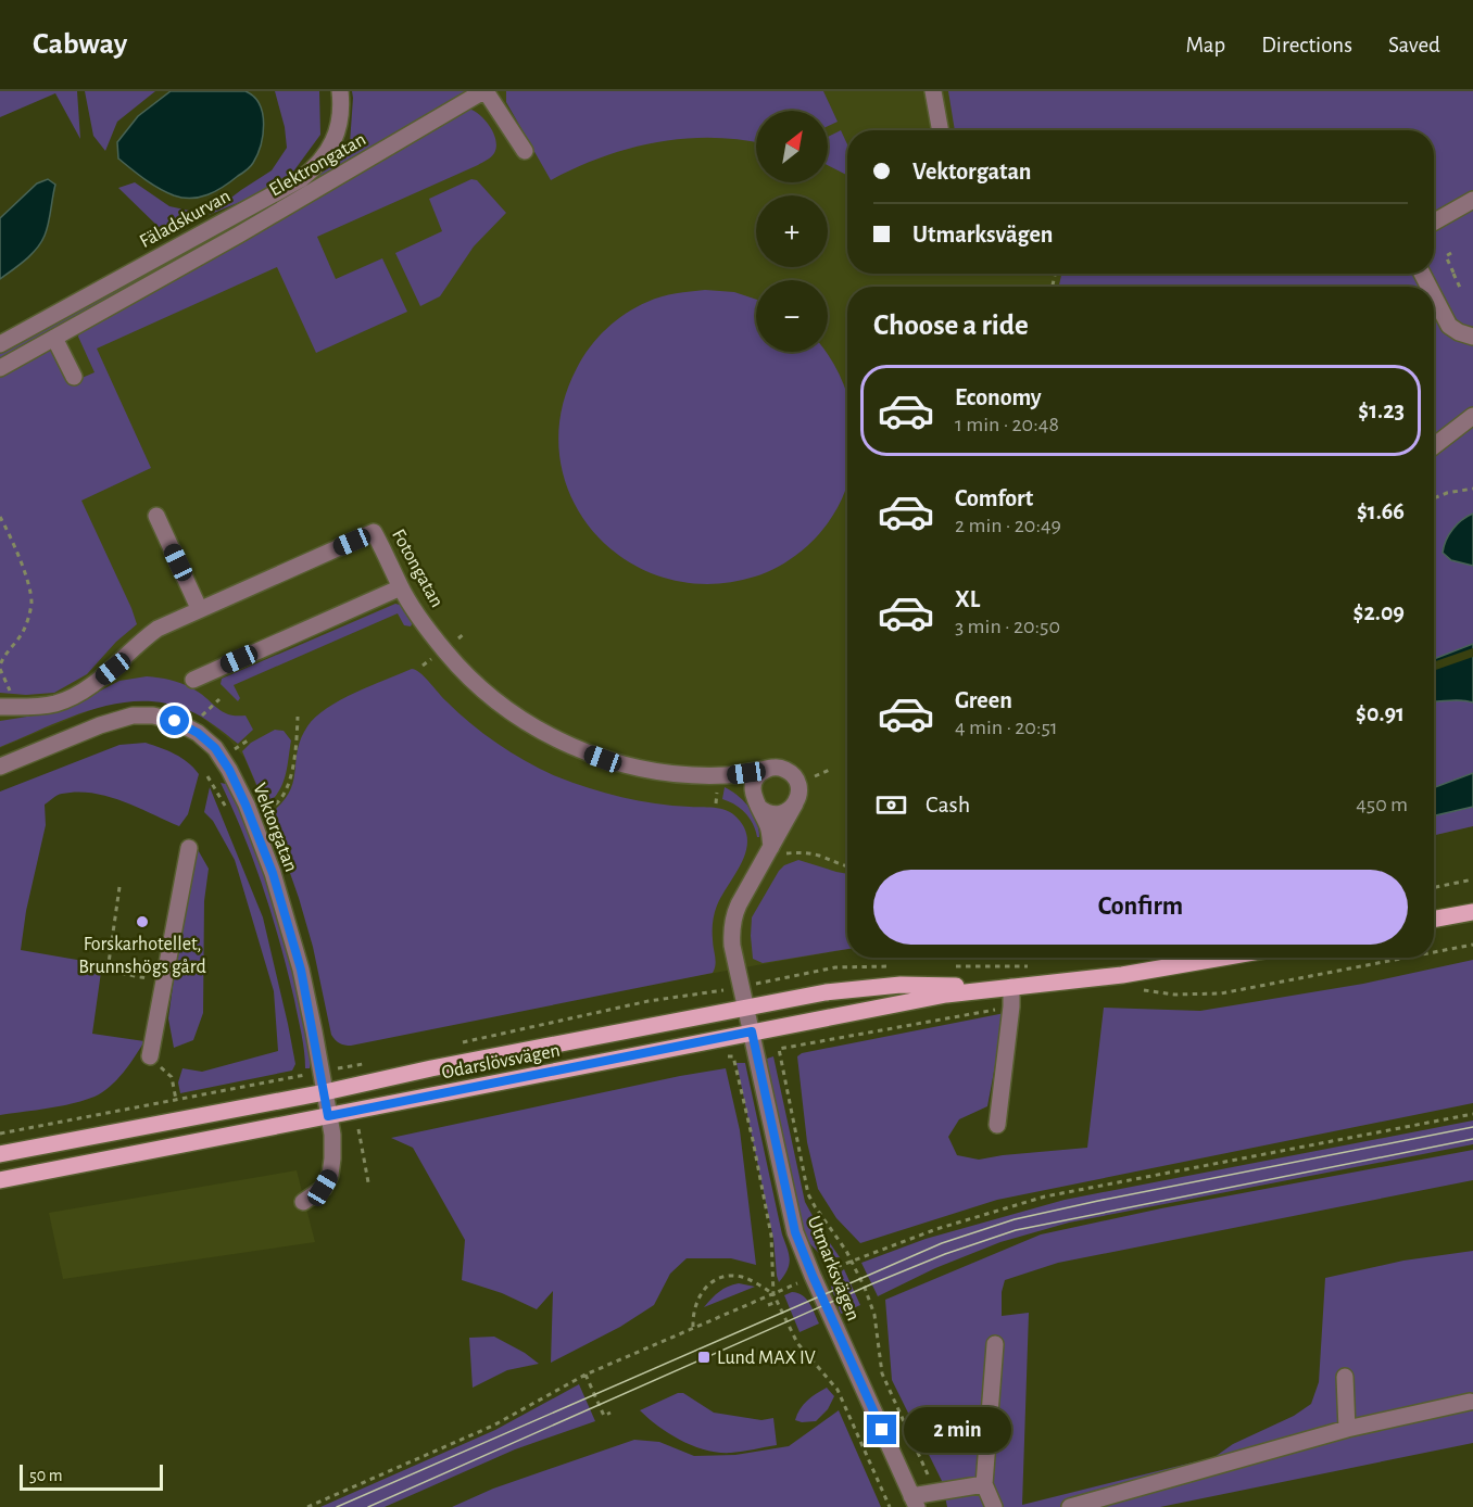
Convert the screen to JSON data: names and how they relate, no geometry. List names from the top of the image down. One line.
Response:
{"streets":{"main road":["Odarslövsvägen"],"street":["Elektrongatan","Fäladskurvan","Fotongatan","Vektorgatan","Utmarksvägen"]},"crossings":[["Vektorgatan","Odarslövsvägen"],["Odarslövsvägen","Utmarksvägen"]],"places":{"other":["Forskarhotellet, Brunnshögs gård"],"transit":["Lund MAX IV"]},"scale_bar":"50 m","north":"top right","page":{"header":"Cabway","nav":["Map","Directions","Saved"],"map_buttons":["+","−"],"banner":["Vektorgatan","Utmarksvägen"],"heading":"Choose a ride","list":[{"name":"Economy","note":"1 min · 20:48","value":"$1.23"},{"name":"Comfort","note":"2 min · 20:49","value":"$1.66"},{"name":"XL","note":"3 min · 20:50","value":"$2.09"},{"name":"Green","note":"4 min · 20:51","value":"$0.91"}],"pay":["Cash","450 m"],"buttons":"Confirm","bubble":"2 min","scale":"50 m"}}
